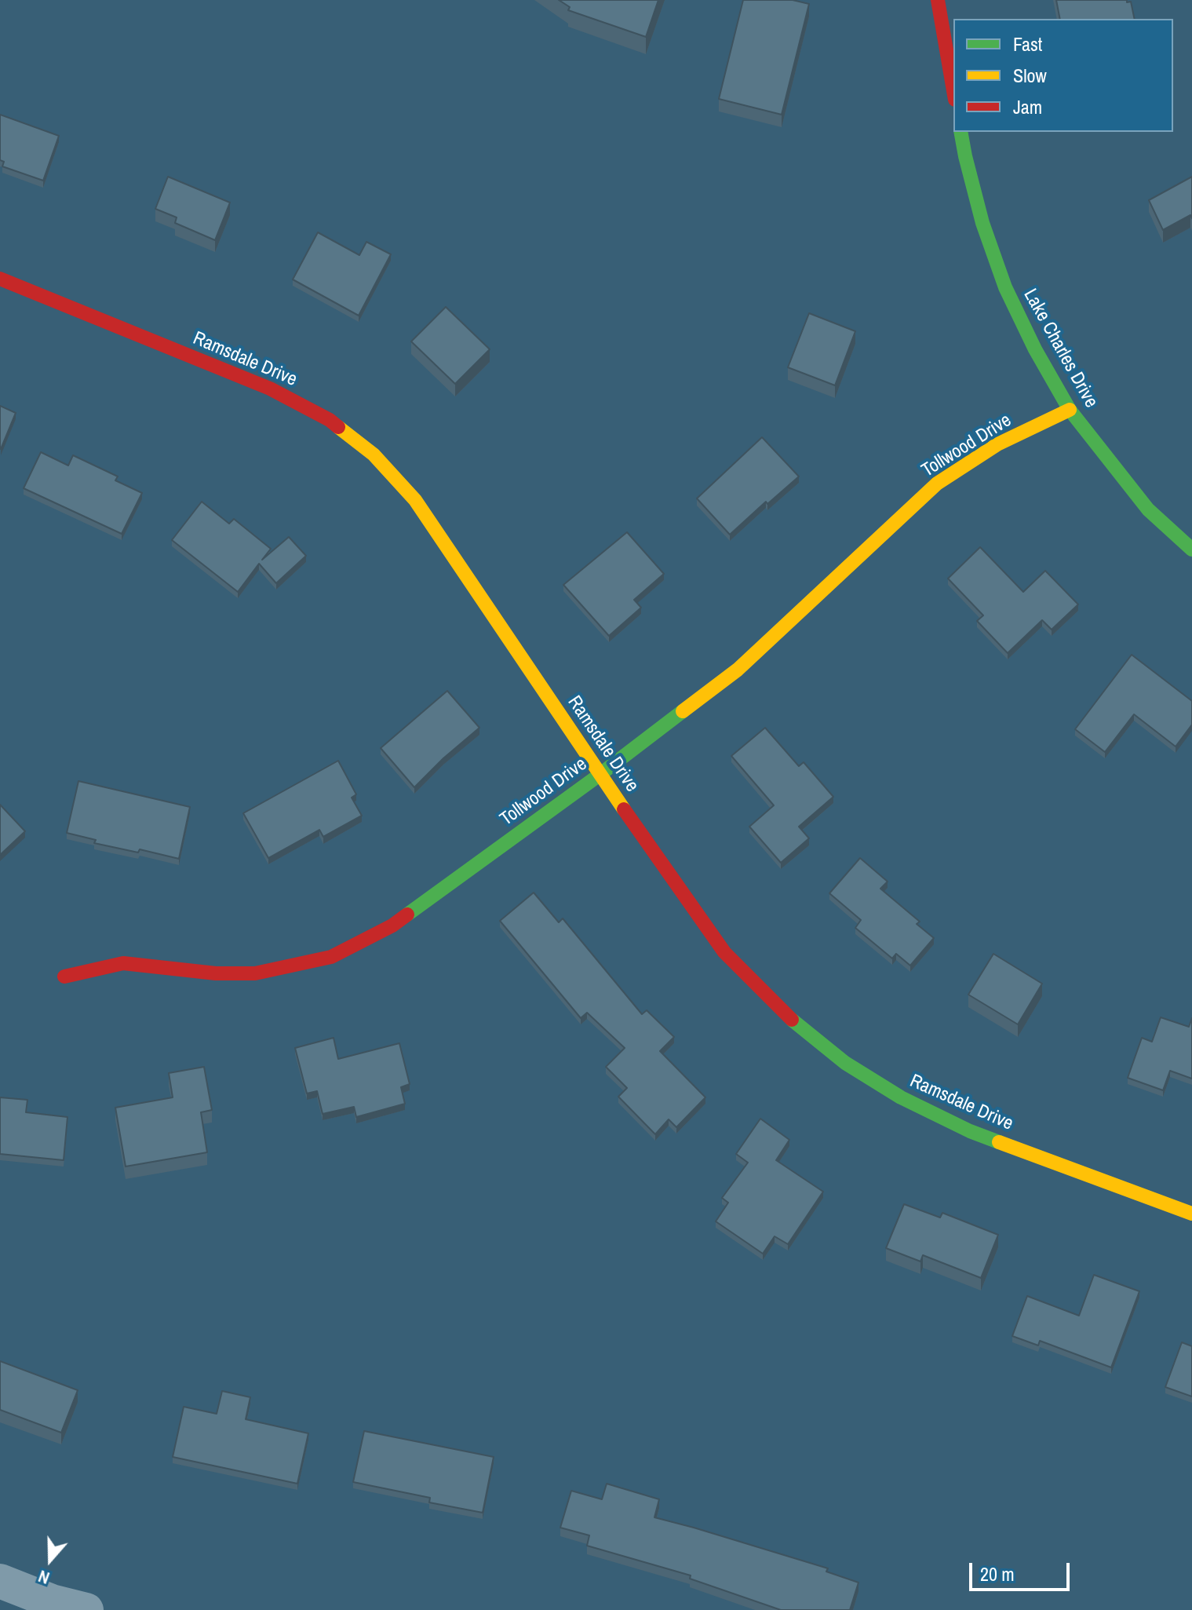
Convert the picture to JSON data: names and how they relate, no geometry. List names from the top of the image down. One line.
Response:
{"streets":{"street":["Lake Charles Drive","Ramsdale Drive","Tollwood Drive"]},"crossings":[["Lake Charles Drive","Tollwood Drive"],["Ramsdale Drive","Tollwood Drive"]],"legend":["Fast","Slow","Jam"],"scale_bar":"20 m","north":"bottom"}
